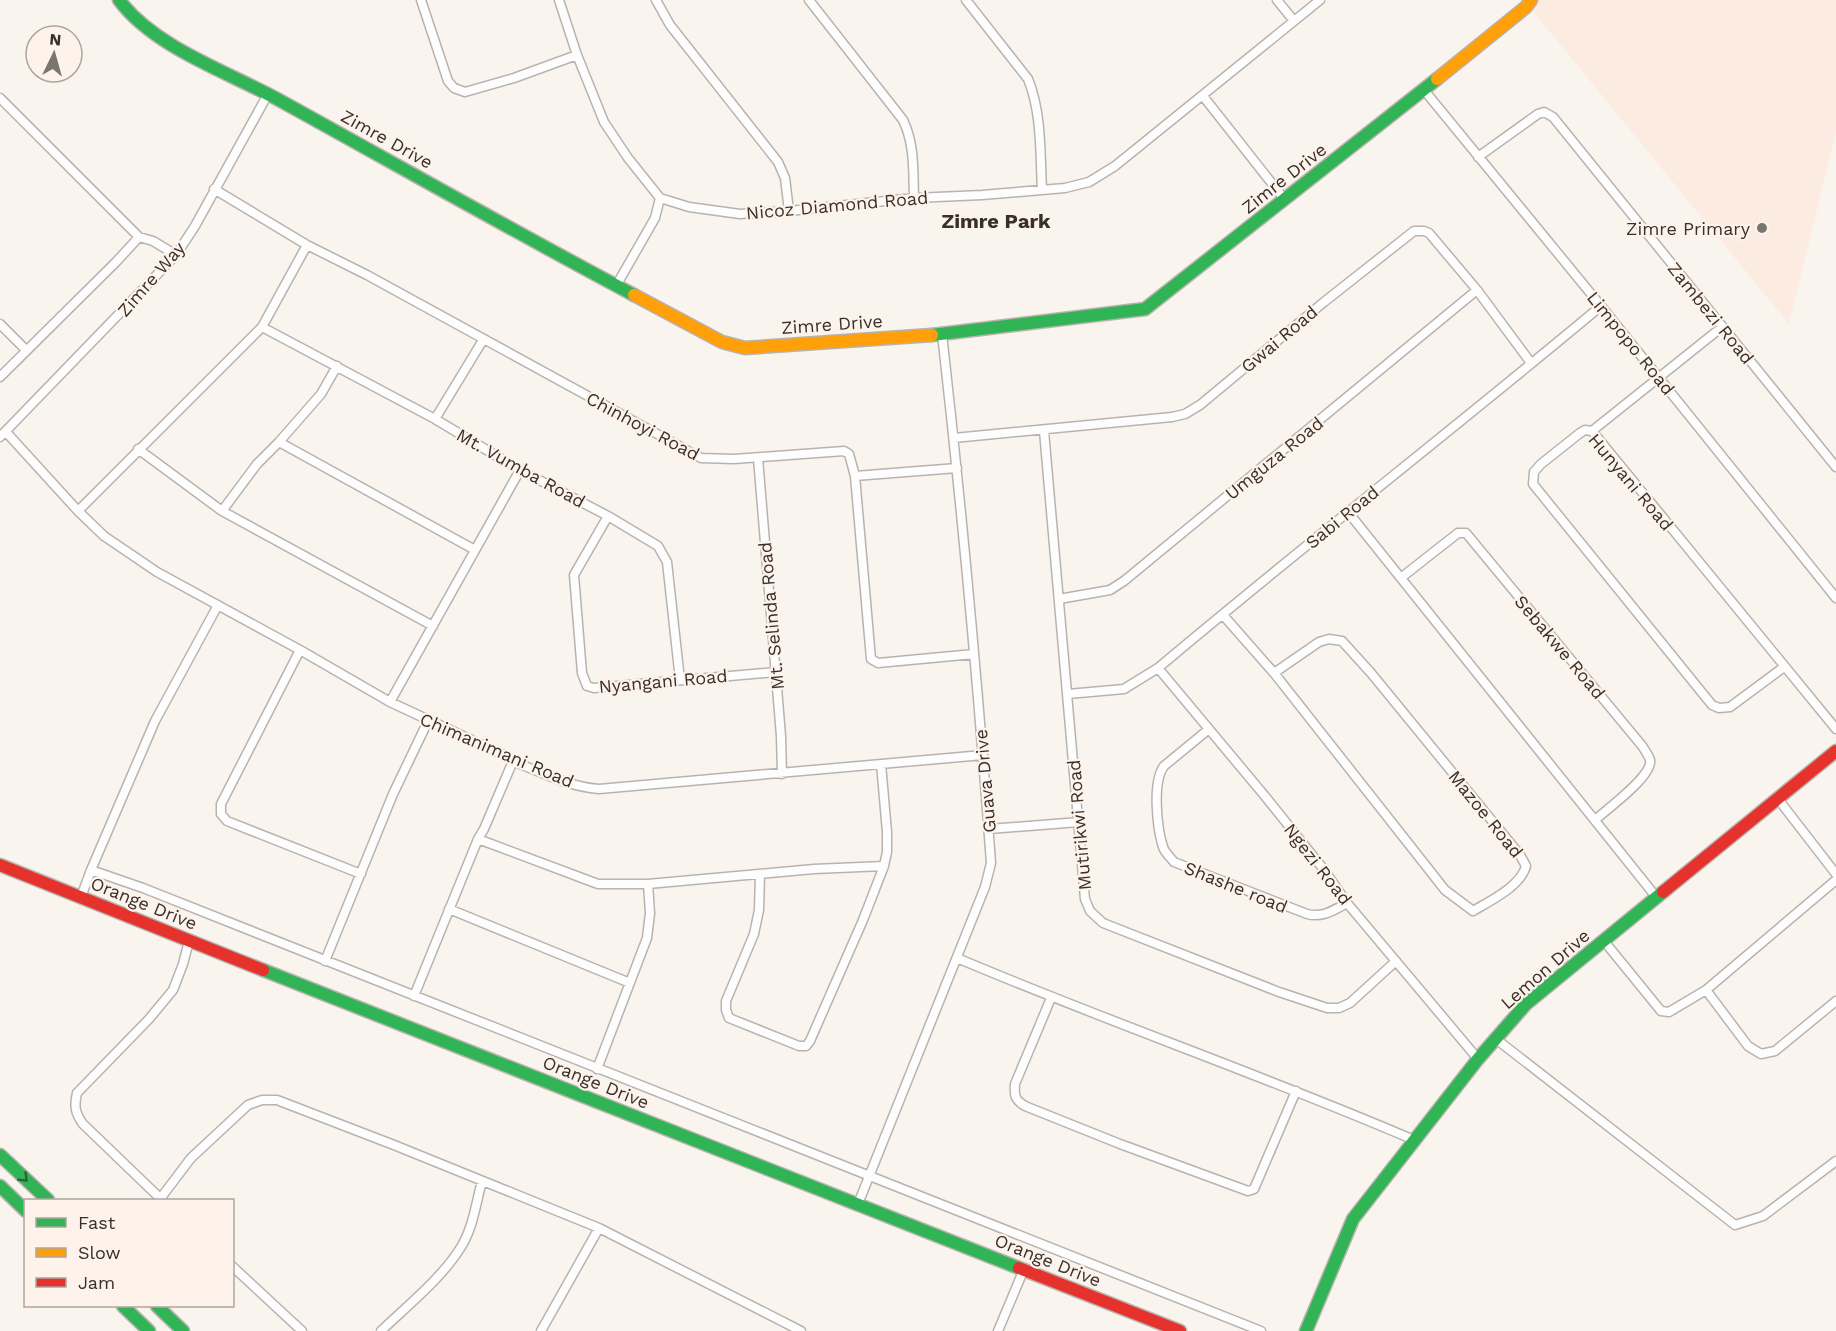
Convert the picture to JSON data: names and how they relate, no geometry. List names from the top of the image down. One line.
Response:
{"streets":{"main road":["Zimre Drive","Orange Drive","Lemon Drive"],"street":["Nicoz Diamond Road","Zimre Way","Zambezi Road","Gwai Road","Limpopo Road","Chinhoyi Road","Umguza Road","Mt. Vumba Road","Hunyani Road","Sabi Road","Mt. Selinda Road","Sebakwe Road","Nyangani Road","Chimanimani Road","Guava Drive","Mazoe Road","Mutirikwi Road","Ngezi Road","Shashe road"]},"crossings":[["Zimre Drive","Zimre Way"],["Zimre Drive","Limpopo Road"],["Zimre Drive","Guava Drive"],["Zimre Way","Chinhoyi Road"],["Zimre Way","Chimanimani Road"],["Zambezi Road","Limpopo Road"],["Gwai Road","Umguza Road"],["Gwai Road","Sabi Road"],["Gwai Road","Guava Drive"],["Gwai Road","Mutirikwi Road"],["Limpopo Road","Sabi Road"],["Chinhoyi Road","Mt. Selinda Road"],["Chinhoyi Road","Guava Drive"],["Umguza Road","Mutirikwi Road"],["Mt. Vumba Road","Nyangani Road"],["Sabi Road","Mazoe Road"],["Sabi Road","Mutirikwi Road"],["Sabi Road","Ngezi Road"],["Mt. Selinda Road","Nyangani Road"],["Mt. Selinda Road","Chimanimani Road"],["Chimanimani Road","Guava Drive"],["Guava Drive","Orange Drive"],["Mutirikwi Road","Ngezi Road"],["Ngezi Road","Shashe road"],["Ngezi Road","Lemon Drive"]],"districts":["Zimre Park"],"places":["Zimre Primary"],"legend":["Fast","Slow","Jam"],"north":"top"}
